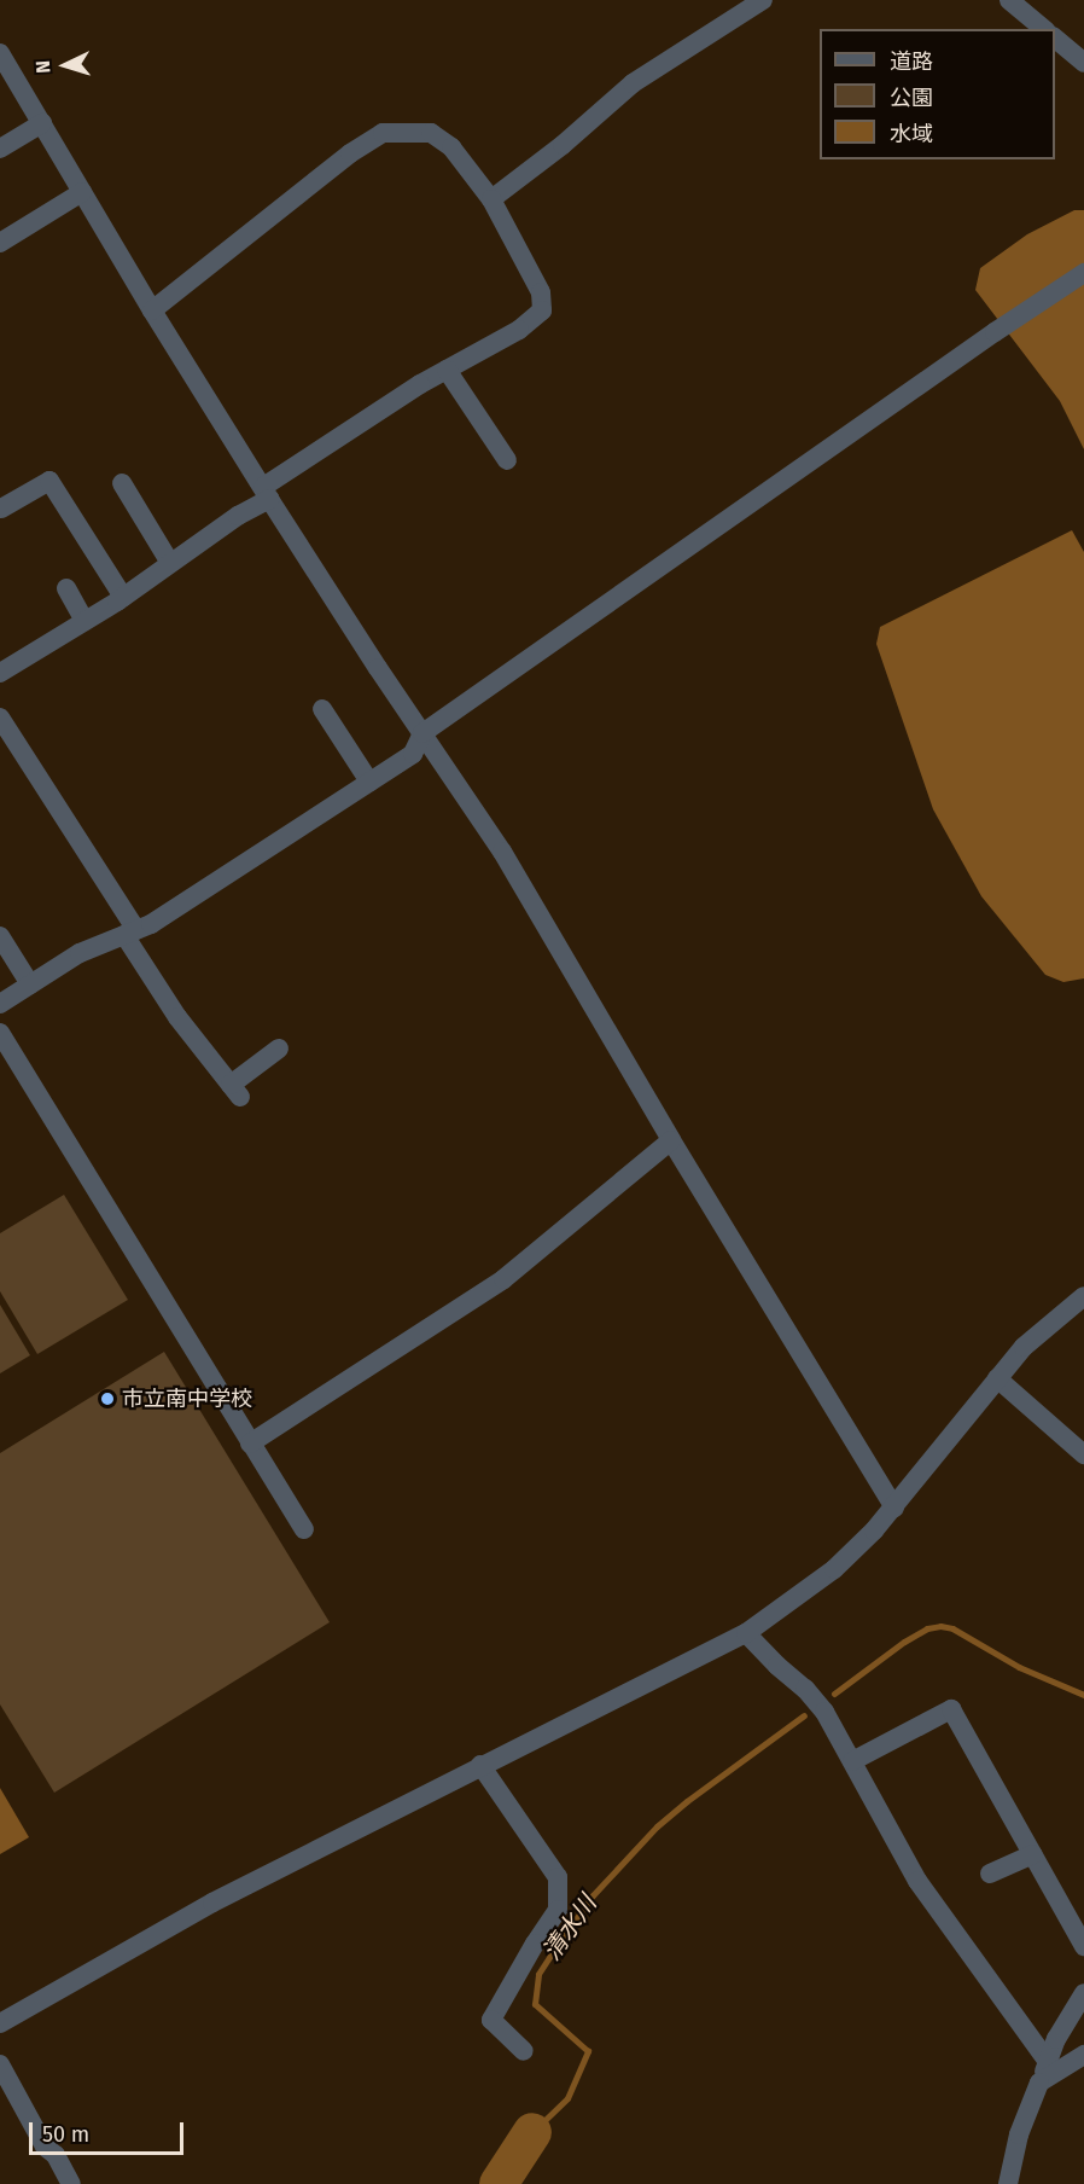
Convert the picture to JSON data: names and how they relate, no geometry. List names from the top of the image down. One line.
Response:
{"water":["清水川"],"places":["市立南中学校"],"legend":["道路","公園","水域"],"scale_bar":"50 m","north":"left"}
